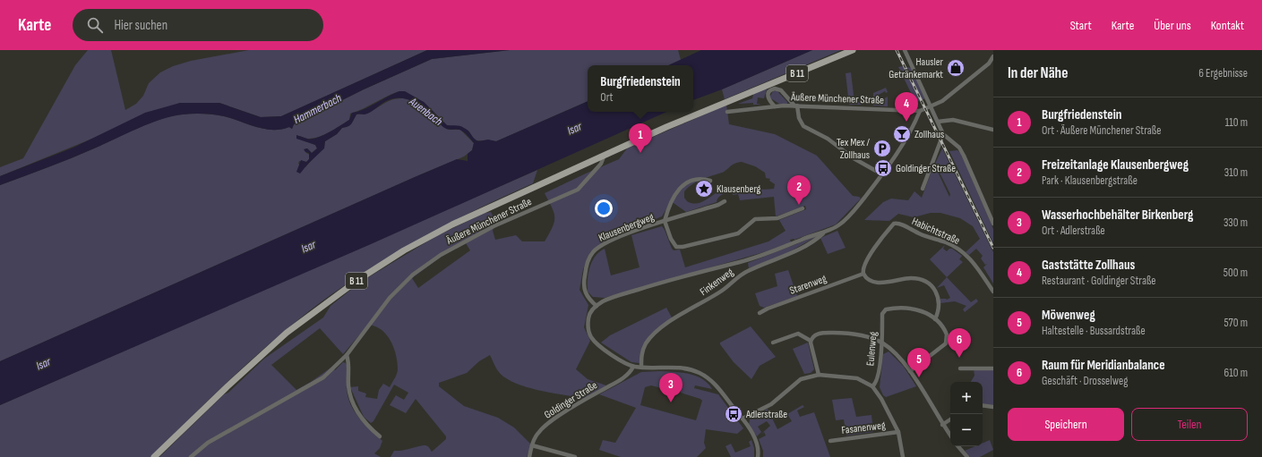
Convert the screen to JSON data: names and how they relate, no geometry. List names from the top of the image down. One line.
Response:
{"streets":{"main road":["B 11"],"street":["Äußere Münchener Straße","Klausenbergweg","Habichtstraße","Finkenweg","Starenweg","Eulenweg","Goldinger Straße","Fasanenweg"]},"crossings":[["B 11","Äußere Münchener Straße"],["Habichtstraße","Starenweg"]],"water":["Hammerbach","Auenbach","Isar"],"places":{"shop":["Hausler Getränkemarkt"],"bar":["Zollhaus"],"parking":["Tex Mex / Zollhaus"],"bus stop":["Goldinger Straße","Adlerstraße"],"place":["Klausenberg"]},"page":{"header":"Karte","search":"Hier suchen","nav":["Start","Karte","Über uns","Kontakt"],"heading":["In der Nähe","6 Ergebnisse"],"popup":["Burgfriedenstein","Ort"],"pins":["4","1","2","6","5","3"],"list":[{"mark":"1","name":"Burgfriedenstein","note":"Ort · Äußere Münchener Straße","value":"110 m"},{"mark":"2","name":"Freizeitanlage Klausenbergweg","note":"Park · Klausenbergstraße","value":"310 m"},{"mark":"3","name":"Wasserhochbehälter Birkenberg","note":"Ort · Adlerstraße","value":"330 m"},{"mark":"4","name":"Gaststätte Zollhaus","note":"Restaurant · Goldinger Straße","value":"500 m"},{"mark":"5","name":"Möwenweg","note":"Haltestelle · Bussardstraße","value":"570 m"},{"mark":"6","name":"Raum für Meridianbalance","note":"Geschäft · Drosselweg","value":"610 m"}],"map_buttons":["+","−"],"buttons":["Speichern","Teilen"]}}
